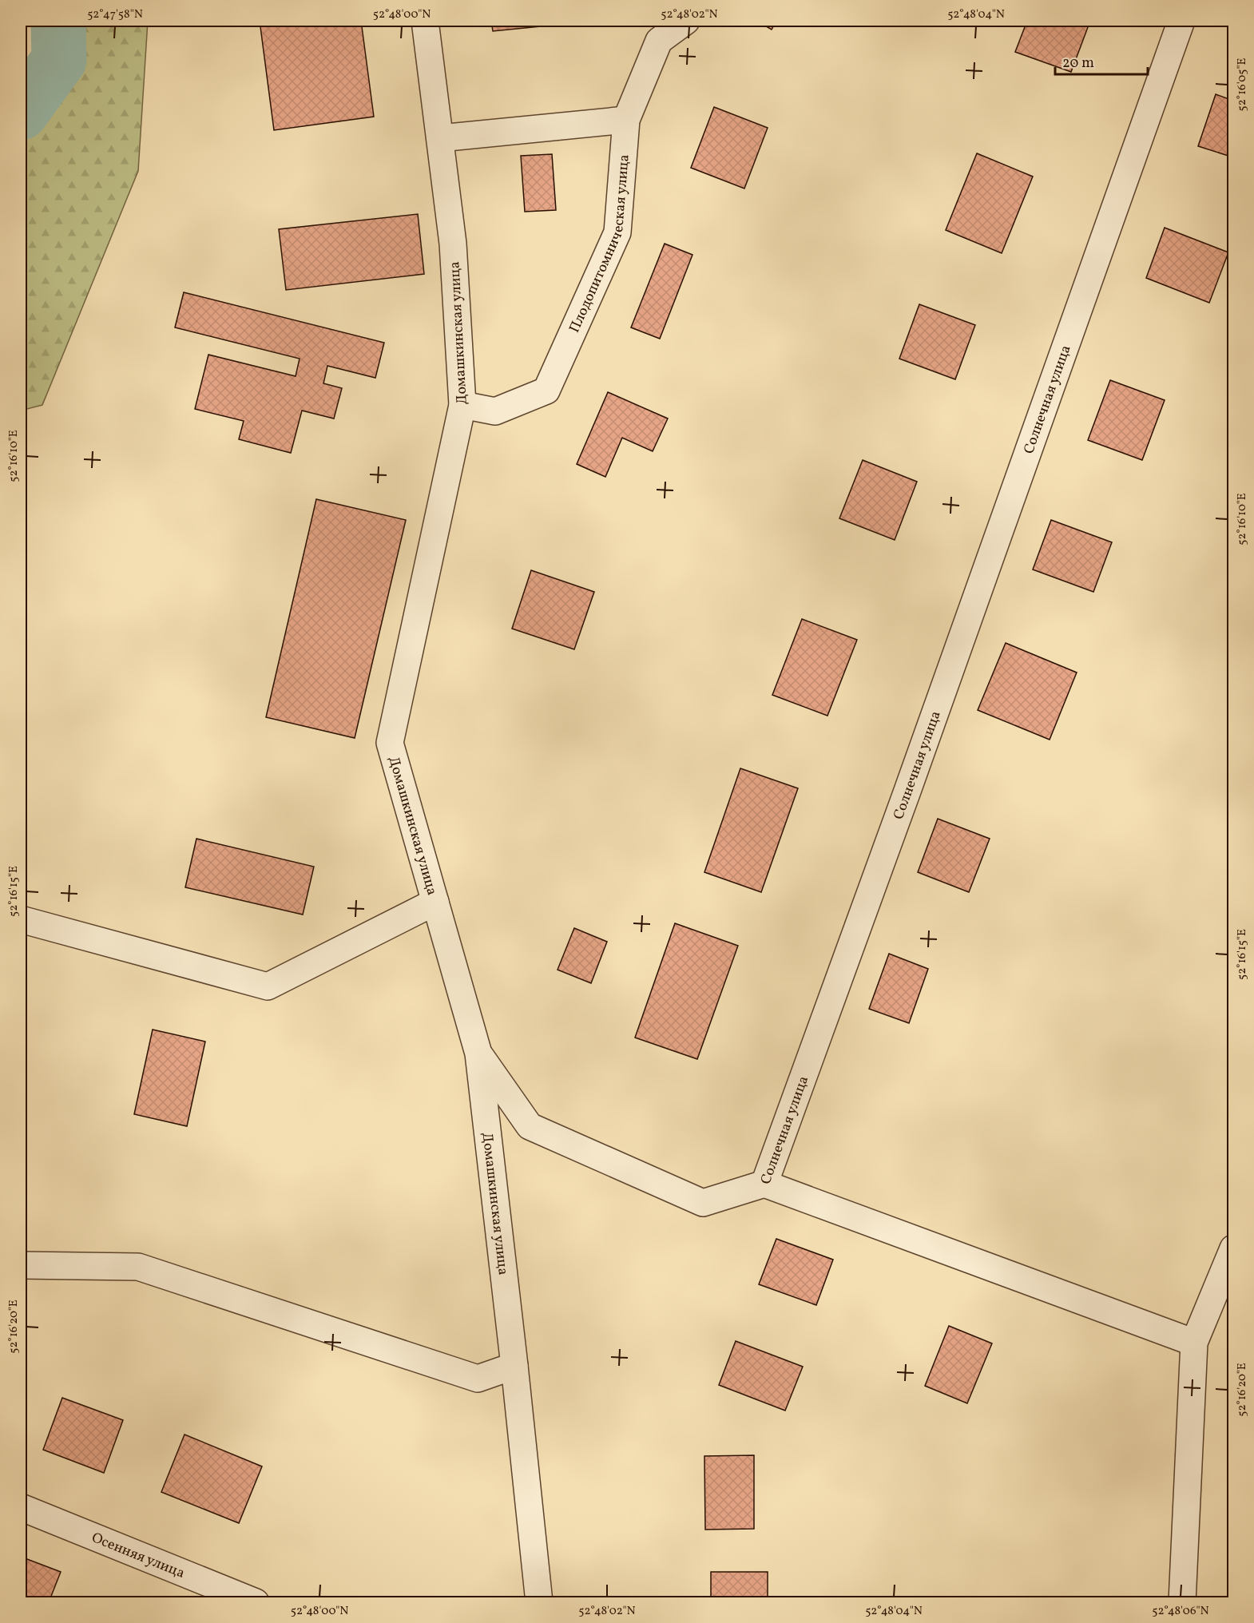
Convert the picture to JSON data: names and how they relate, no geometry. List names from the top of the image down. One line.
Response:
{"streets":{"street":["Плодопитомническая улица","Домашкинская улица","Солнечная улица","Осенняя улица"]},"crossings":[["Плодопитомническая улица","Домашкинская улица"],["Домашкинская улица","Солнечная улица"]],"scale_bar":"20 m","coordinates":["52°47'58\"N","52°48'00\"N","52°48'02\"N","52°48'04\"N","52°16'05\"E","52°16'10\"E","52°16'15\"E","52°16'20\"E","52°48'06\"N"]}
